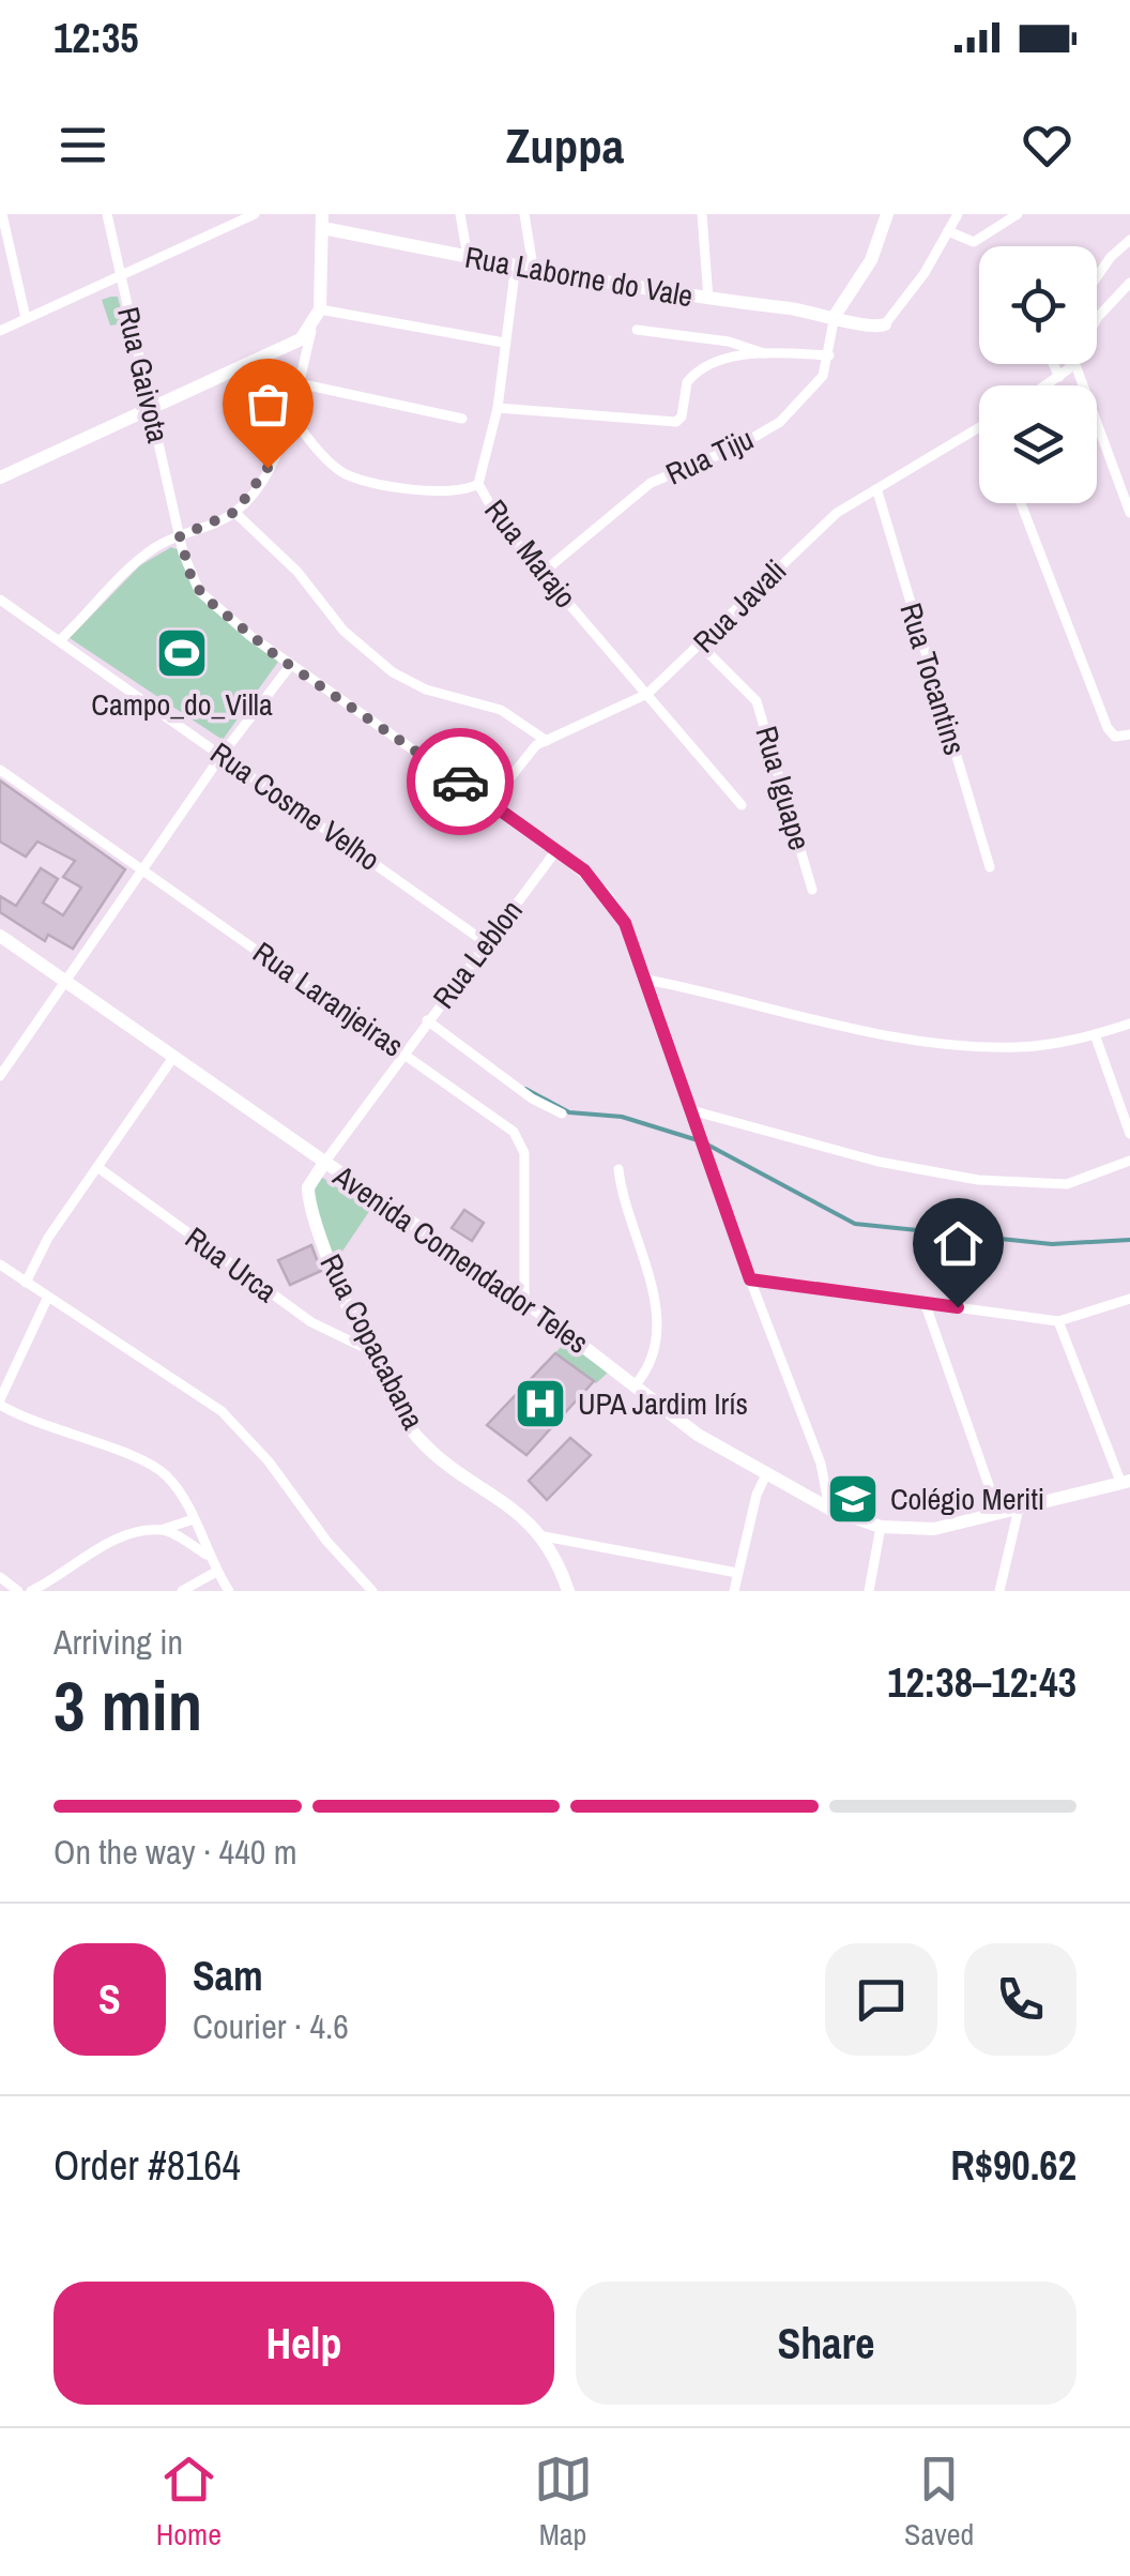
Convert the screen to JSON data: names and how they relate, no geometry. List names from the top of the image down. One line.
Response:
{"streets":{"main road":["Rua Laborne do Vale","Avenida Comendador Teles","Rua Copacabana"],"street":["Rua Gaivota","Rua Tiju","Rua Marajo","Rua Javali","Rua Tocantins","Rua Iguape","Rua Cosme Velho","Rua Leblon","Rua Laranjeiras","Rua Urca"]},"crossings":[["Rua Laborne do Vale","Rua Tiju"],["Rua Laborne do Vale","Rua Marajo"],["Rua Gaivota","Rua Javali"],["Rua Gaivota","Rua Leblon"],["Rua Gaivota","Avenida Comendador Teles"],["Rua Tiju","Rua Marajo"],["Rua Marajo","Rua Javali"],["Rua Javali","Rua Tocantins"],["Rua Javali","Rua Iguape"],["Rua Cosme Velho","Rua Leblon"],["Rua Leblon","Rua Laranjeiras"],["Rua Leblon","Avenida Comendador Teles"],["Rua Leblon","Rua Copacabana"],["Rua Laranjeiras","Avenida Comendador Teles"],["Avenida Comendador Teles","Rua Copacabana"],["Rua Urca","Rua Copacabana"]],"places":{"sports":["Campo_do_Villa"],"hospital":["UPA Jardim Irís"],"school or university":["Colégio Meriti"]},"page":{"status":"12:35","header":"Zuppa","heading":["3 min","Arriving in","12:38–12:43"],"panel":["Sam","Courier · 4.6","Order #8164","R$90.62"],"bar":"On the way · 440 m","round":"S","buttons":["Help","Share"],"tabs":["Home","Map","Saved"]}}
